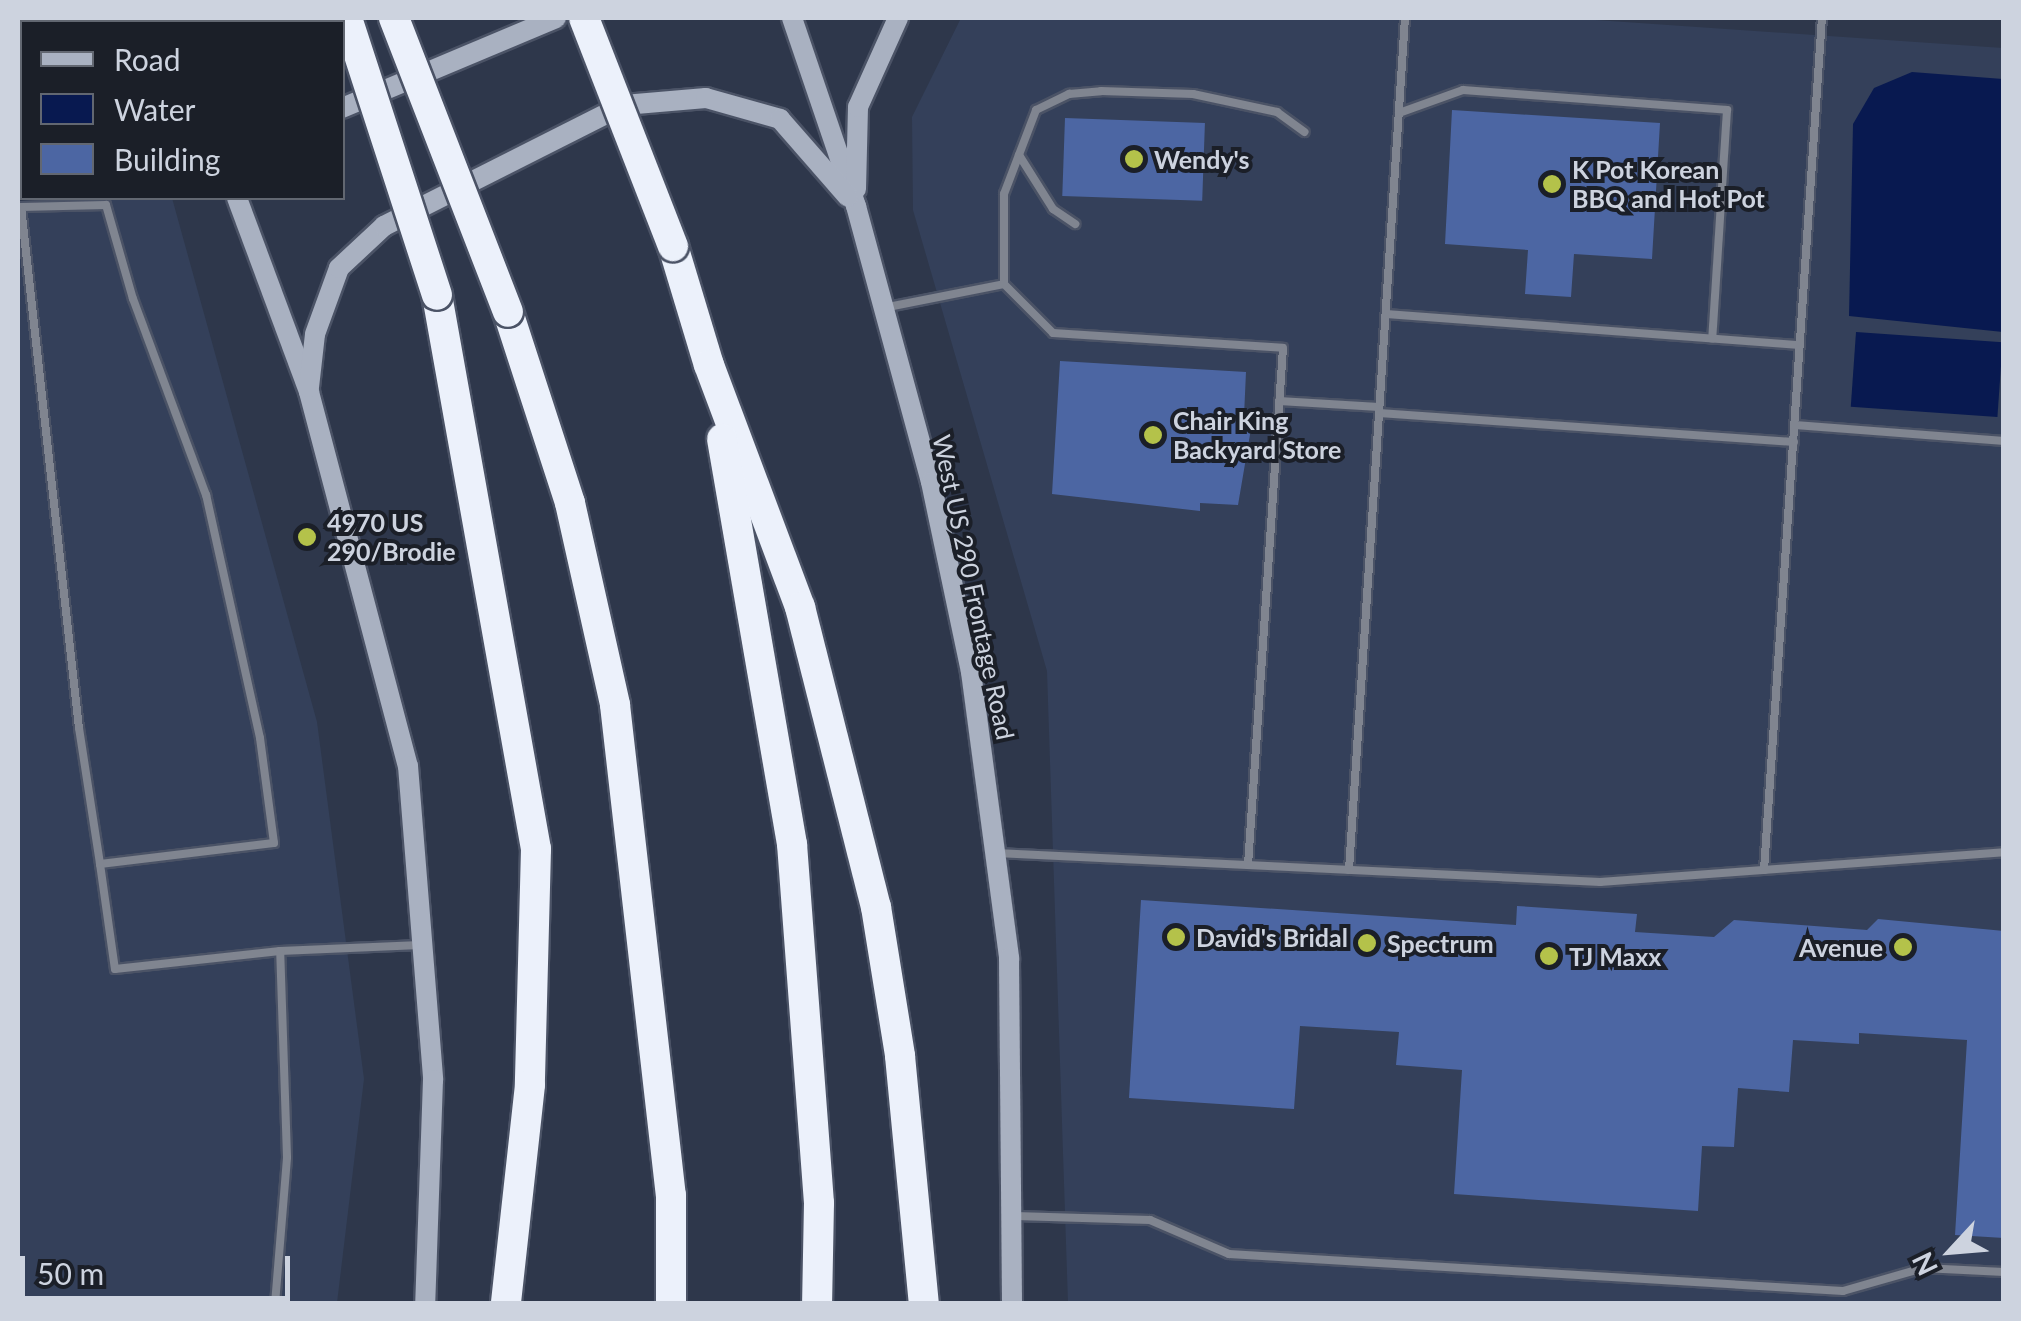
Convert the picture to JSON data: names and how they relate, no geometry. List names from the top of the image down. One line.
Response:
{"streets":{"main road":["West US 290 Frontage Road"]},"places":["Wendy's","K Pot Korean BBQ and Hot Pot","Chair King Backyard Store","4970 US 290/Brodie","David's Bridal","Spectrum","Avenue","TJ Maxx"],"legend":["Road","Water","Building"],"scale_bar":"50 m","north":"bottom left"}
